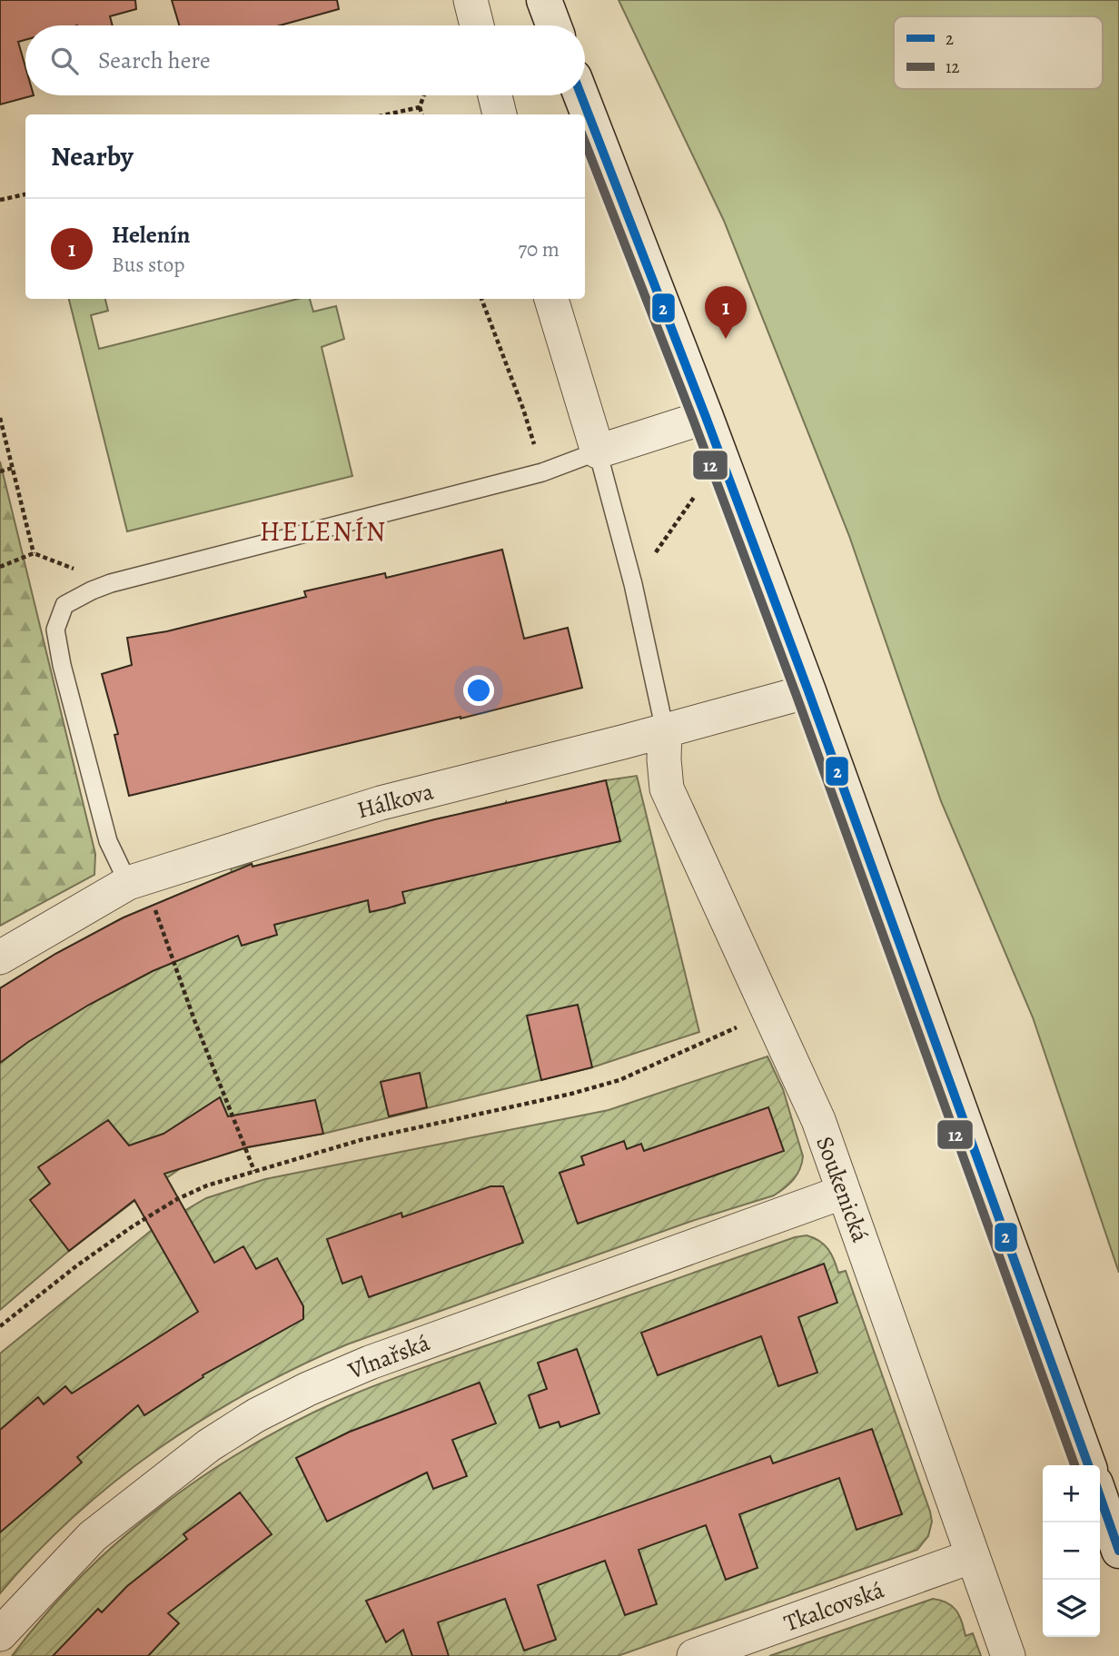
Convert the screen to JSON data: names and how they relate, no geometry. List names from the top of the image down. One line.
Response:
{"streets":{"street":["Hálkova","Soukenická","Vlnařská","Tkalcovská"]},"crossings":[["Hálkova","Soukenická"],["Soukenická","Vlnařská"],["Soukenická","Tkalcovská"]],"districts":["HELENÍN"],"lines":["transit line 2","transit line 12"],"legend":["2","12"],"page":{"search":"Search here","heading":"Nearby","list":[{"mark":"1","name":"Helenín","note":"Bus stop","value":"70 m"}],"pins":"1","map_buttons":["+","−"]}}
